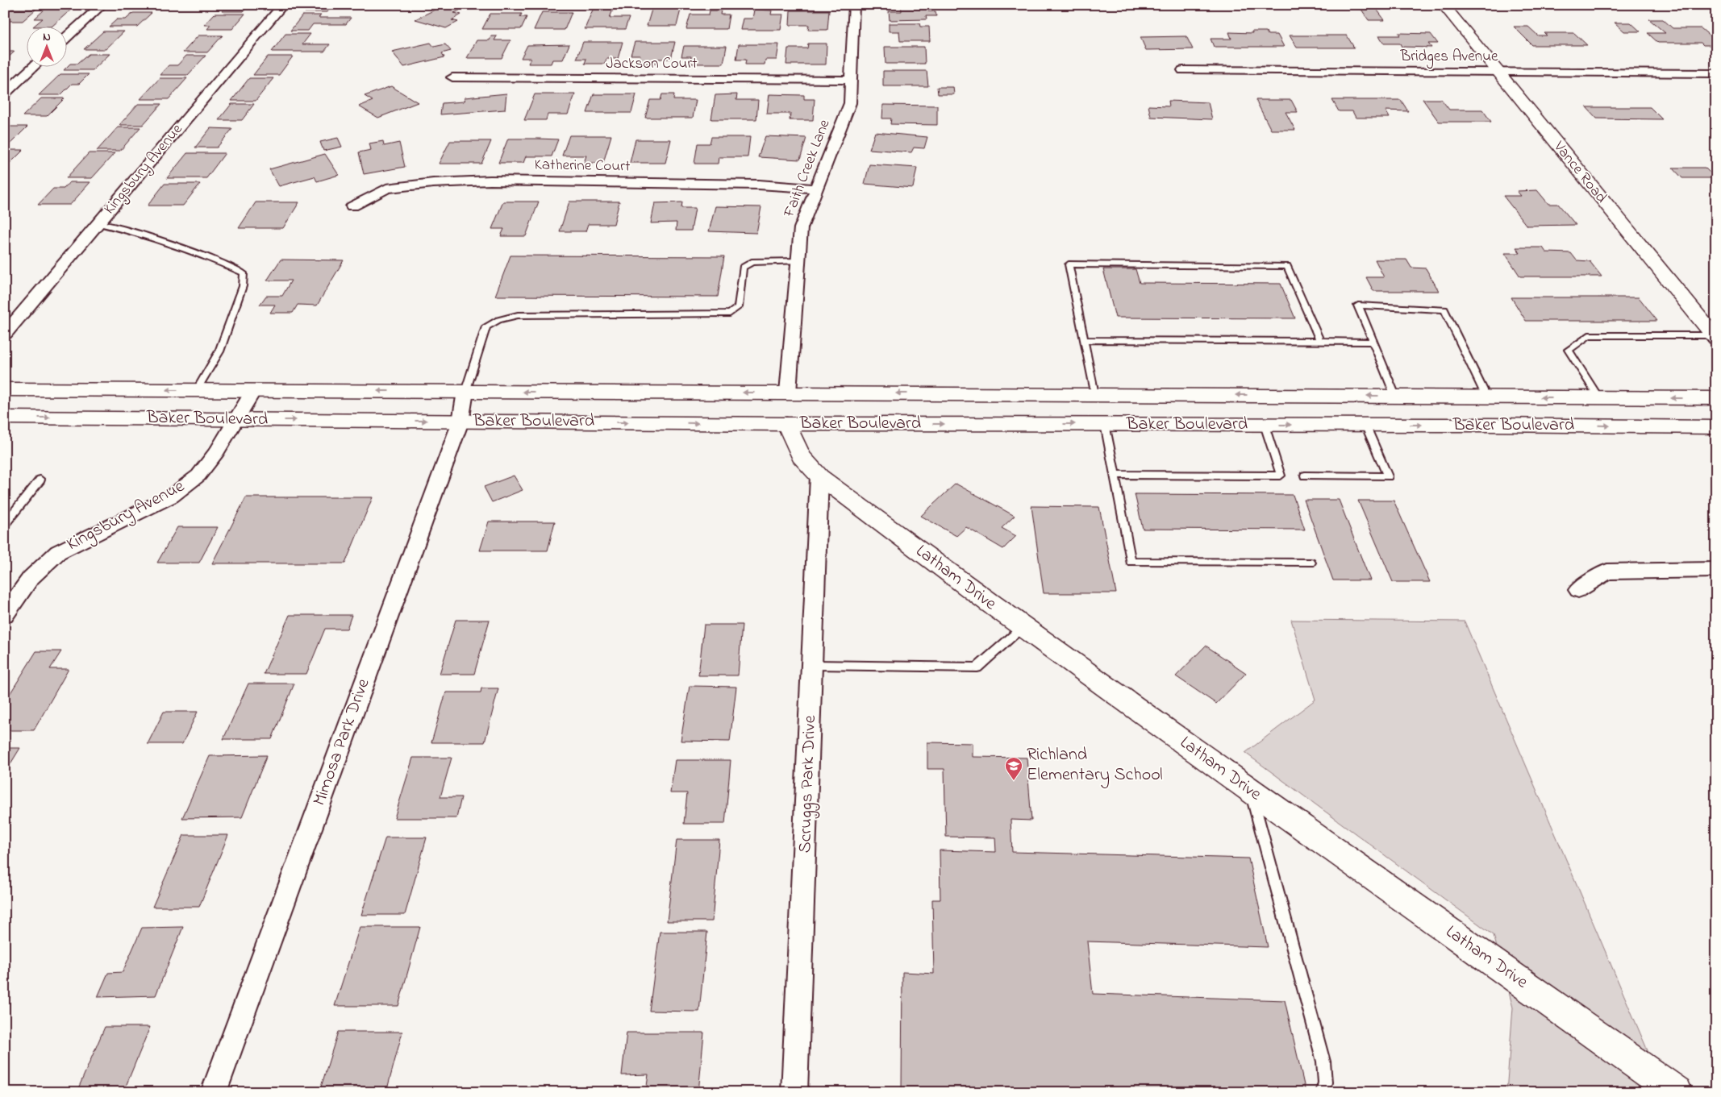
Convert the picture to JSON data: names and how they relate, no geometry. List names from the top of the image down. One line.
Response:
{"streets":{"main road":["Vance Road","Baker Boulevard","Latham Drive"],"street":["Bridges Avenue","Jackson Court","Katherine Court","Faith Creek Lane","Kingsbury Avenue","Mimosa Park Drive","Scruggs Park Drive"]},"crossings":[["Bridges Avenue","Vance Road"],["Jackson Court","Faith Creek Lane"],["Katherine Court","Faith Creek Lane"],["Faith Creek Lane","Baker Boulevard"],["Kingsbury Avenue","Baker Boulevard"],["Baker Boulevard","Latham Drive"],["Baker Boulevard","Mimosa Park Drive"],["Latham Drive","Scruggs Park Drive"]],"places":{"school or university":["Richland Elementary School"]},"north":"top"}
